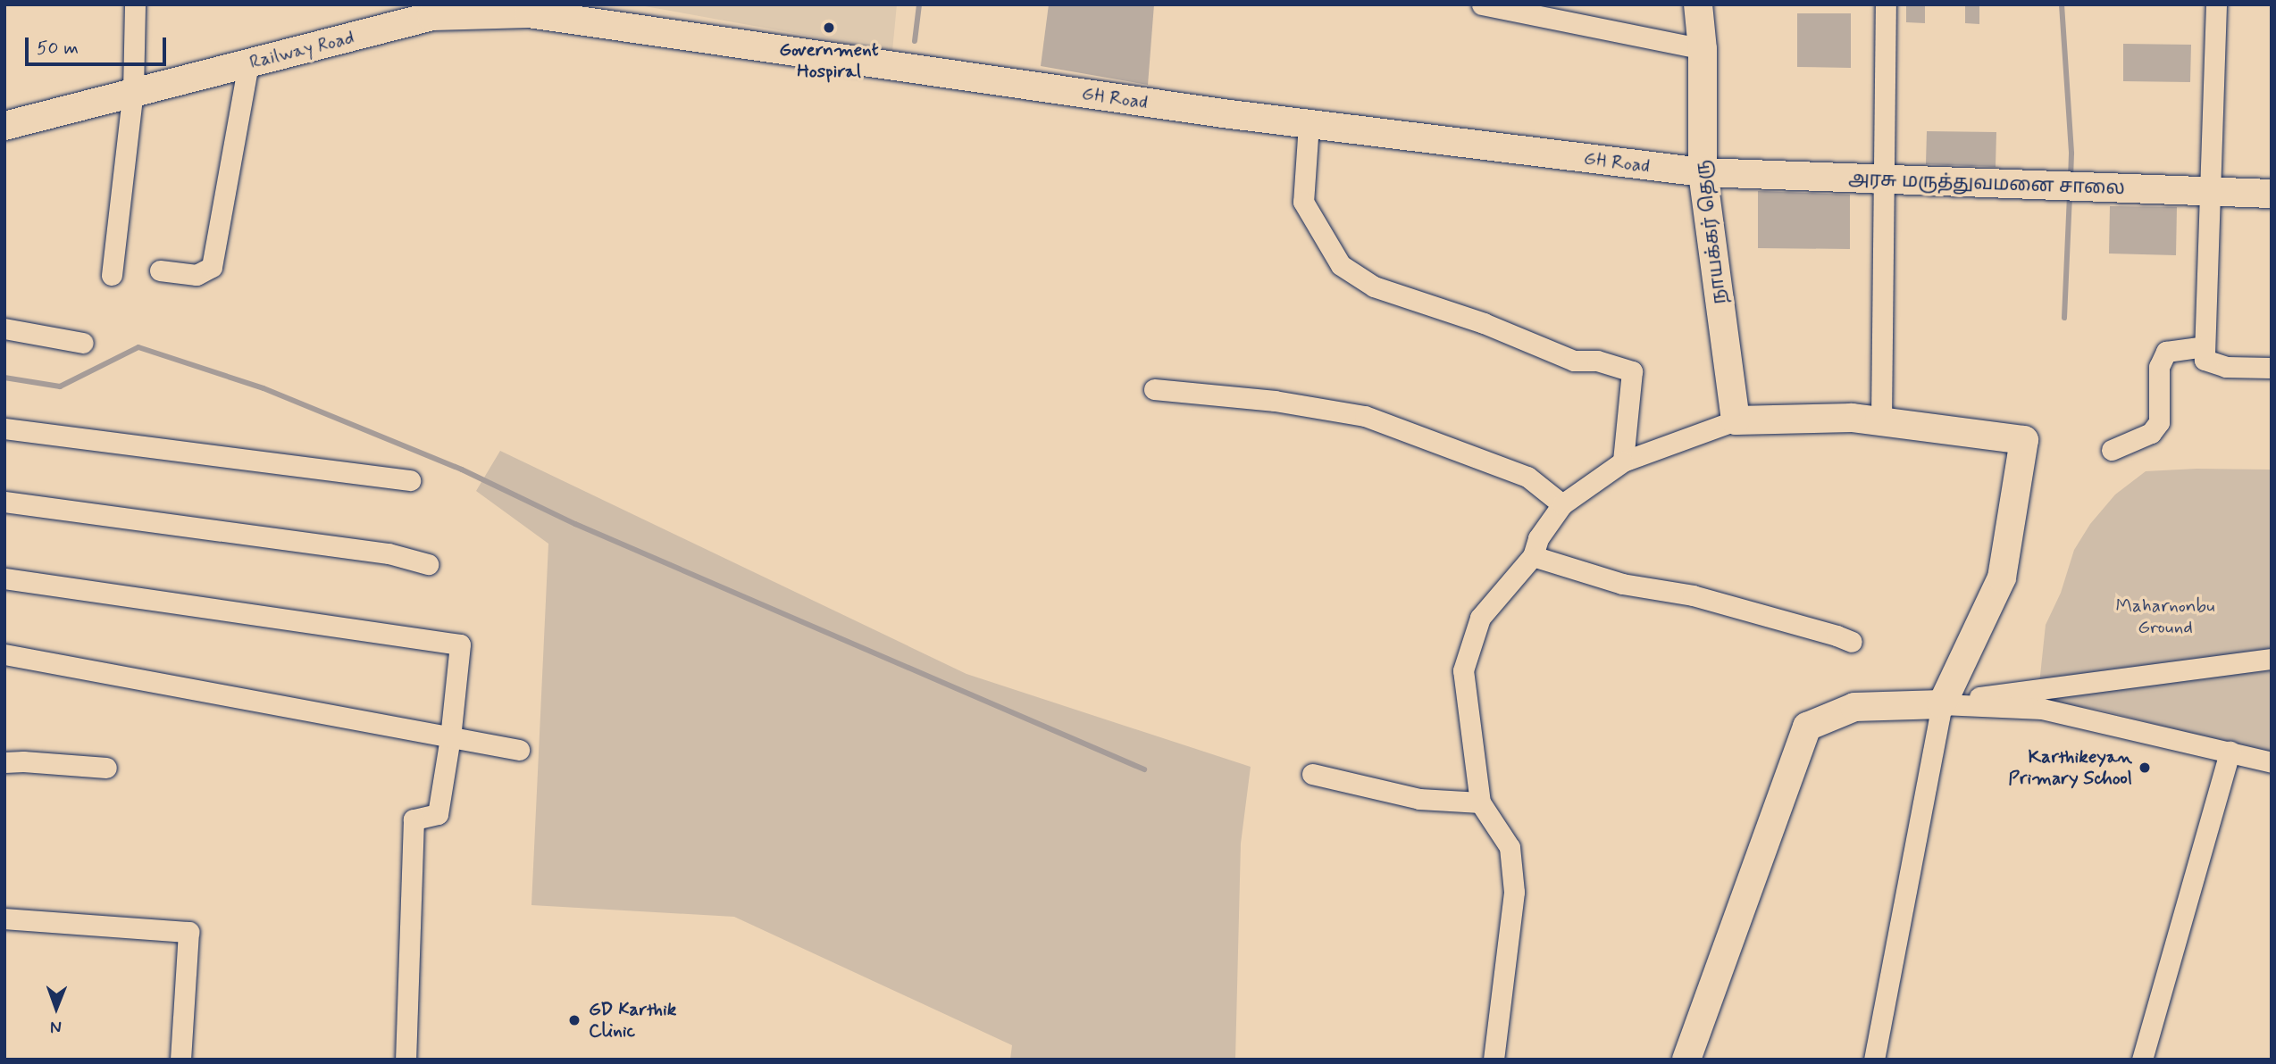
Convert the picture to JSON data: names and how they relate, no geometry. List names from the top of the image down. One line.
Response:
{"streets":{"main road":["Railway Road","GH Road","அரசு மருத்துவமனை சாலை","நாயக்கர் தெரு"]},"crossings":[["Railway Road","GH Road"],["GH Road","அரசு மருத்துவமனை சாலை"],["GH Road","நாயக்கர் தெரு"],["அரசு மருத்துவமனை சாலை","நாயக்கர் தெரு"]],"parks":["Maharnonbu Ground"],"places":["Government Hospiral","Karthikeyan Primary School","GD Karthik Clinic"],"scale_bar":"50 m","north":"bottom"}
